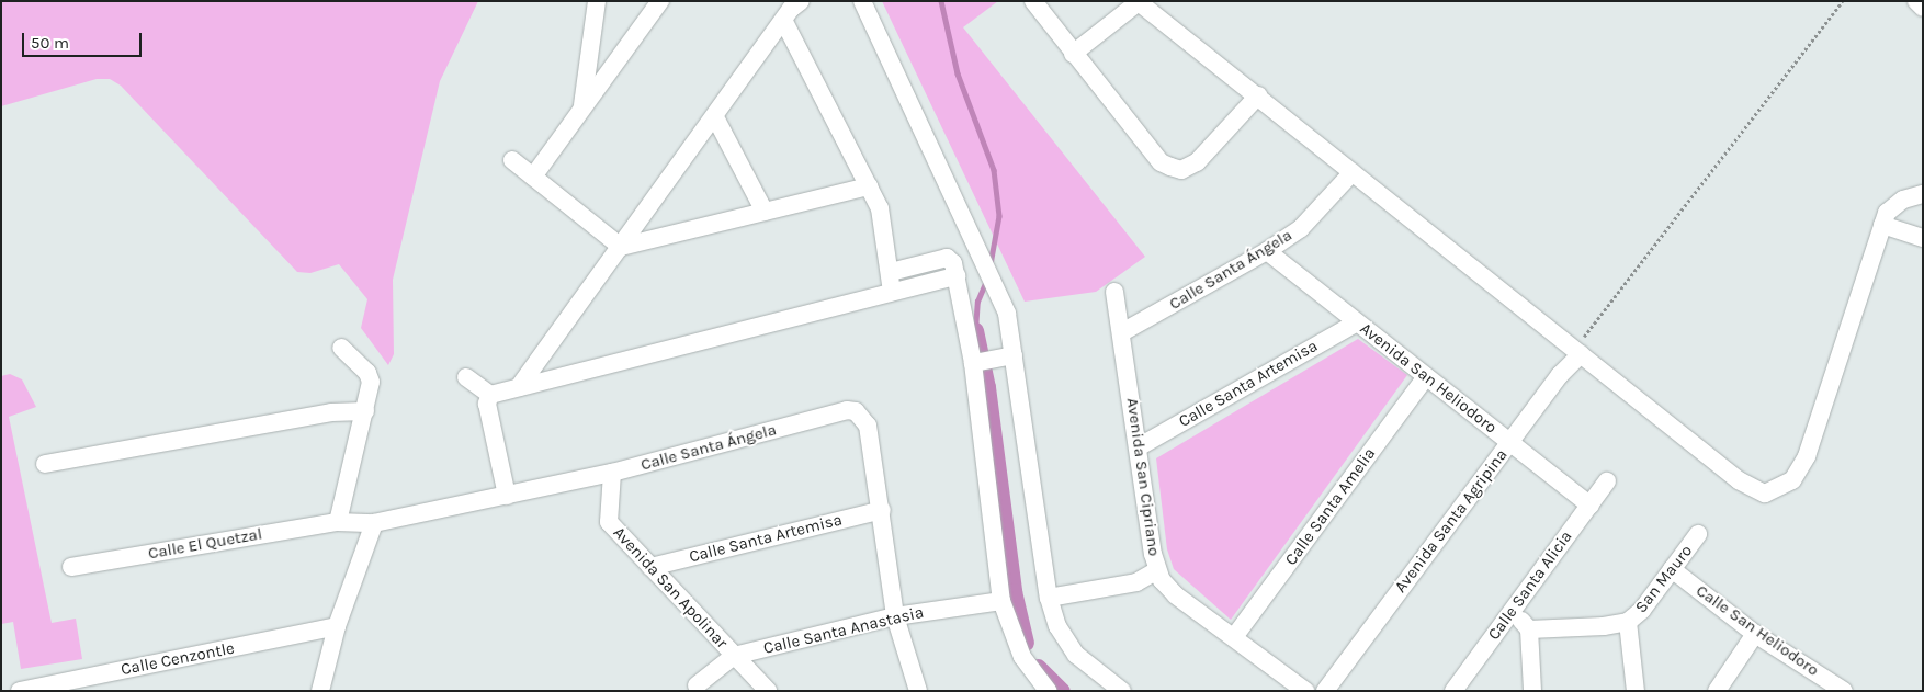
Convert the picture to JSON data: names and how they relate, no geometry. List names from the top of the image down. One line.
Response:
{"streets":{"street":["Calle Santa Ángela","Avenida San Heliodoro","Calle Santa Artemisa","Avenida San Cipriano","Calle Santa Amelia","Avenida Santa Agripina","Calle El Quetzal","San Mauro","Calle Santa Alicia","Avenida San Apolinar","Calle Santa Anastasia","Calle San Heliodoro","Calle Cenzontle"]},"crossings":[["Calle Santa Ángela","Avenida San Heliodoro"],["Calle Santa Ángela","Calle Santa Artemisa"],["Calle Santa Ángela","Avenida San Cipriano"],["Calle Santa Ángela","Calle El Quetzal"],["Calle Santa Ángela","Avenida San Apolinar"],["Calle Santa Ángela","Calle Santa Anastasia"],["Avenida San Heliodoro","Calle Santa Artemisa"],["Avenida San Heliodoro","Calle Santa Amelia"],["Avenida San Heliodoro","Avenida Santa Agripina"],["Avenida San Heliodoro","Calle Santa Alicia"],["Calle Santa Artemisa","Avenida San Cipriano"],["Calle Santa Artemisa","Avenida San Apolinar"],["Avenida San Cipriano","Calle Santa Amelia"],["San Mauro","Calle San Heliodoro"],["Avenida San Apolinar","Calle Santa Anastasia"]],"scale_bar":"50 m"}
